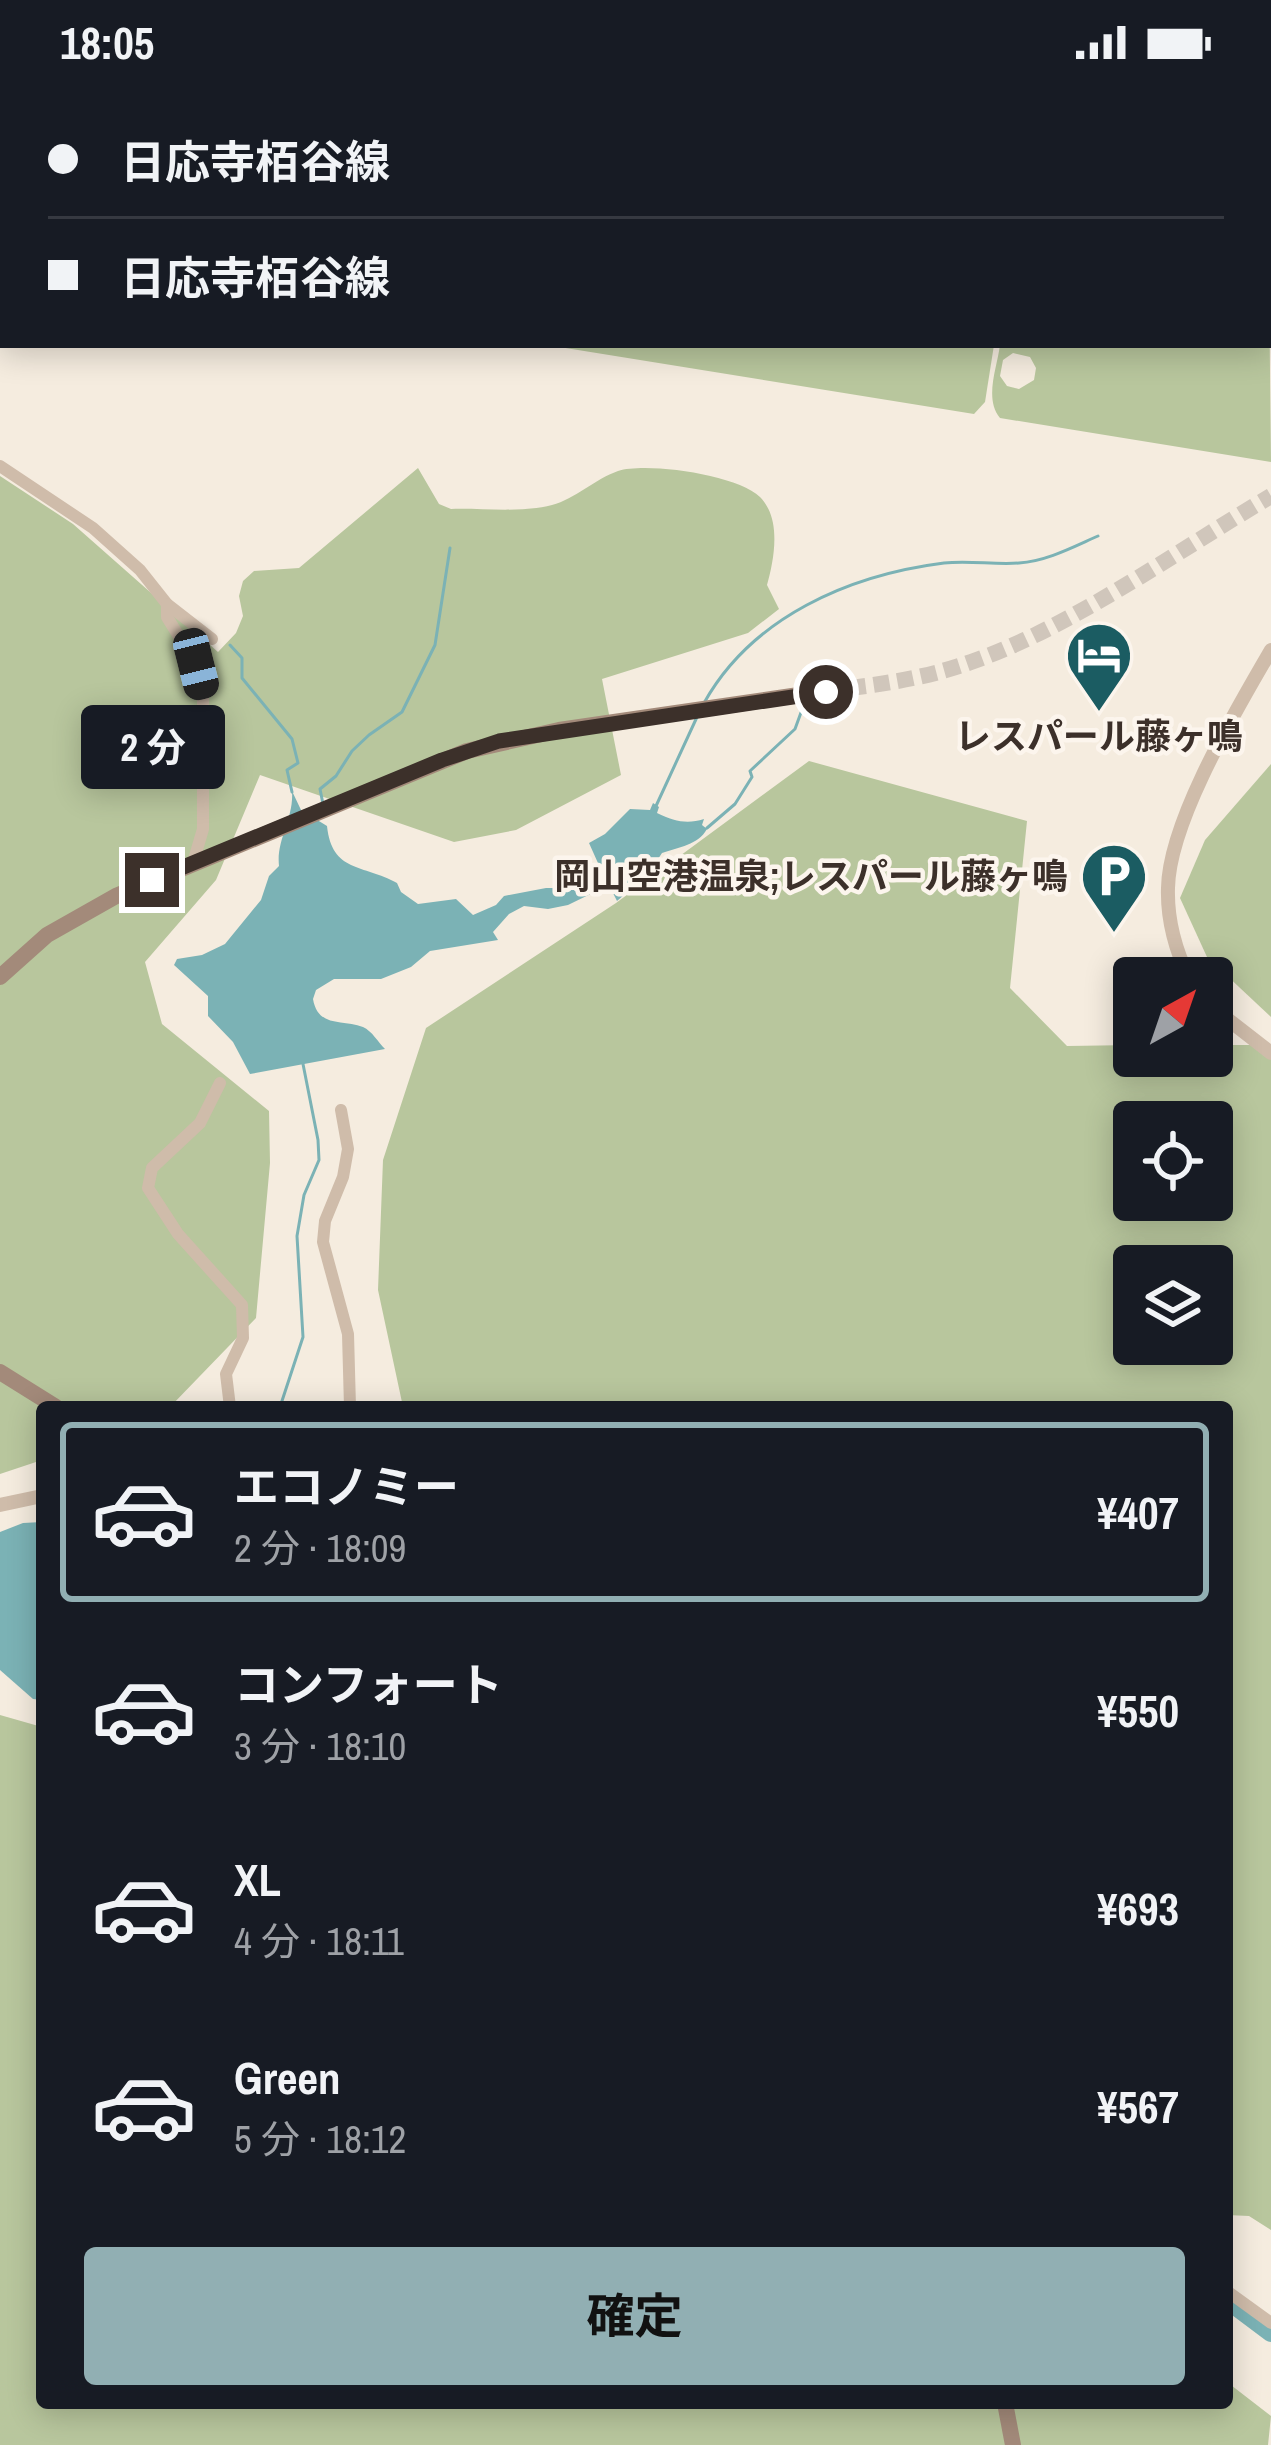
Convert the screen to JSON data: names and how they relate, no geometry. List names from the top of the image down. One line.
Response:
{"places":{"hotel":["レスパール藤ヶ鳴"],"parking":["岡山空港温泉;レスパール藤ヶ鳴"]},"north":"top right","page":{"status":"18:05","banner":["日応寺栢谷線","日応寺栢谷線"],"bubble":"2 分","list":[{"name":"エコノミー","note":"2 分 · 18:09","value":"¥407"},{"name":"コンフォート","note":"3 分 · 18:10","value":"¥550"},{"name":"XL","note":"4 分 · 18:11","value":"¥693"},{"name":"Green","note":"5 分 · 18:12","value":"¥567"}],"buttons":"確定"}}
